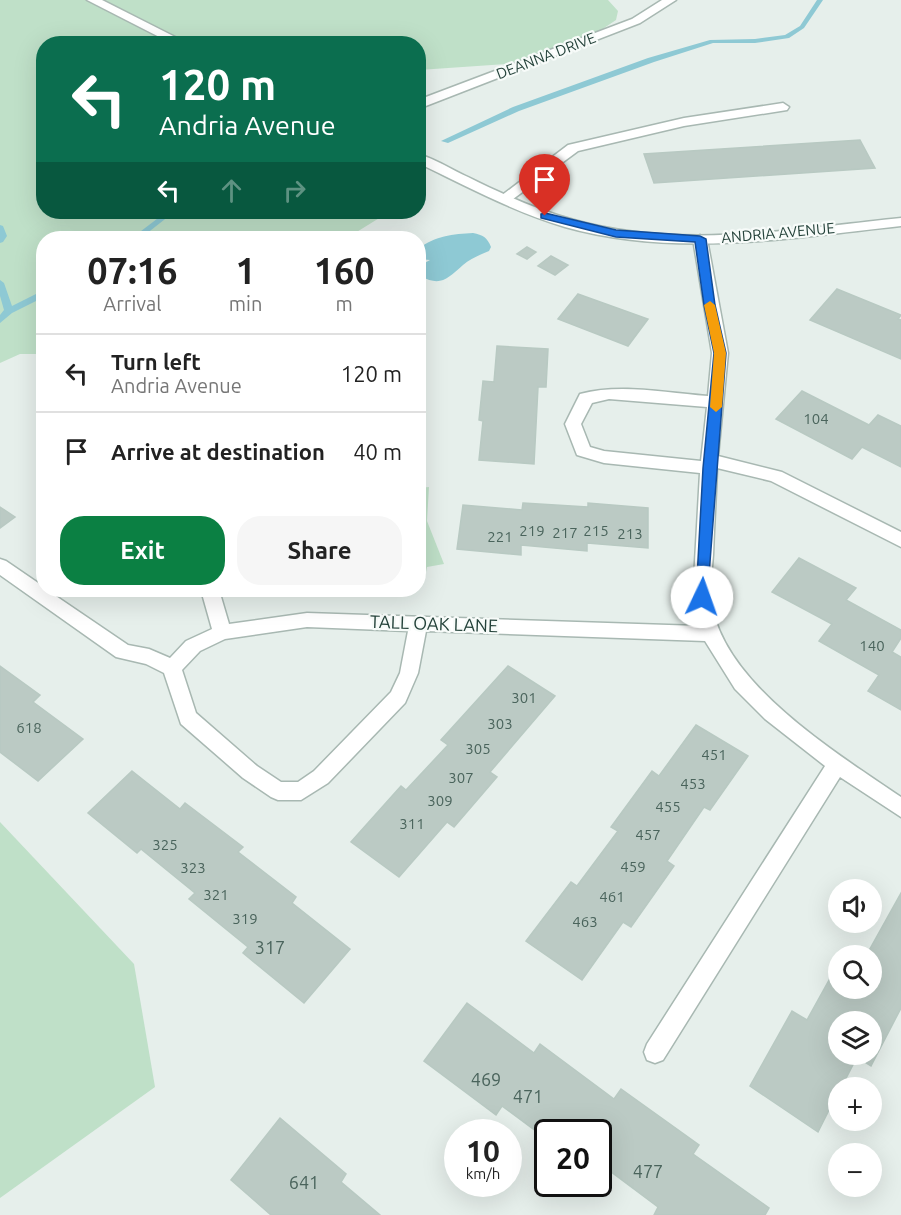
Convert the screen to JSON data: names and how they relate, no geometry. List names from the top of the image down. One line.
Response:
{"streets":{"street":["DEANNA DRIVE","ANDRIA AVENUE","TALL OAK LANE"]},"house_numbers":["104","219","215","217","213","221","140","301","303","618","305","451","307","453","309","455","311","457","325","459","323","321","461","319","463","317","469","471","477","641"],"page":{"turn":["120 m","Andria Avenue"],"eta":["07:16","Arrival","1","min","160","m"],"list":[{"name":"Turn left","note":"Andria Avenue","value":"120 m"},{"name":"Arrive at destination","value":"40 m"}],"buttons":["Exit","Share"],"map_buttons":["+","−"],"speed":"10 km/h","limit":"20"}}
